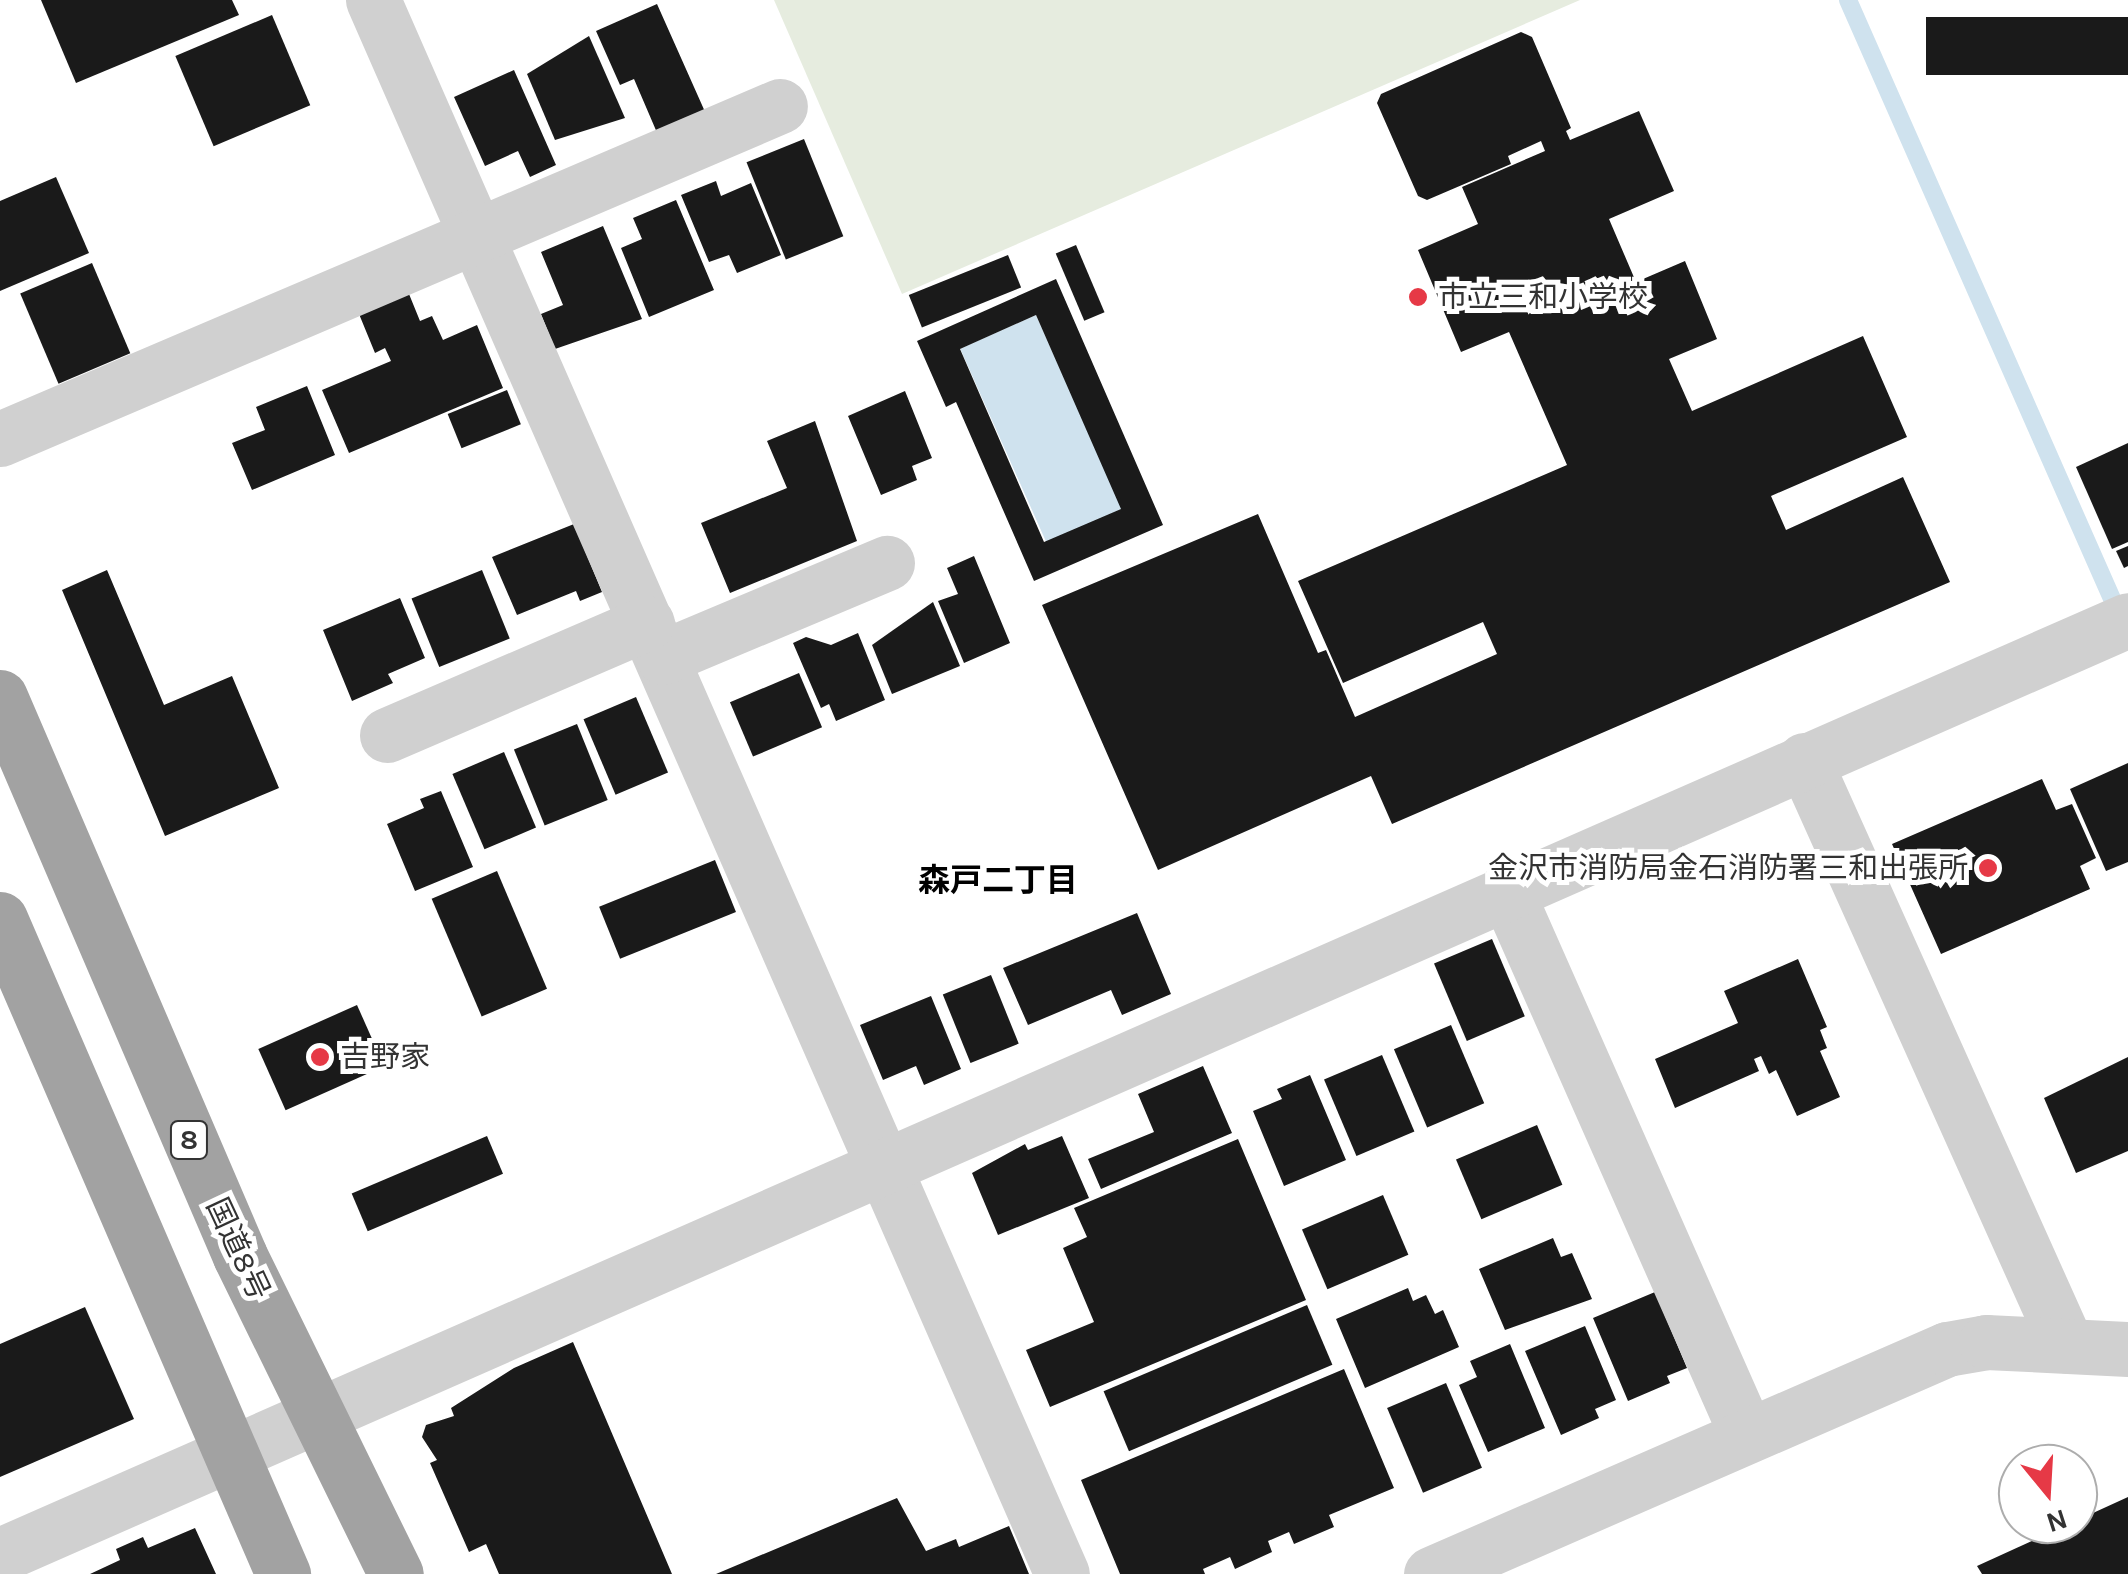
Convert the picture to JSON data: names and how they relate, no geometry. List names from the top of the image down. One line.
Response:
{"streets":{"highway":["8","国道8号"]},"districts":["森戸二丁目"],"places":["市立三和小学校","金沢市消防局金石消防署三和出張所","吉野家"],"north":"bottom"}
